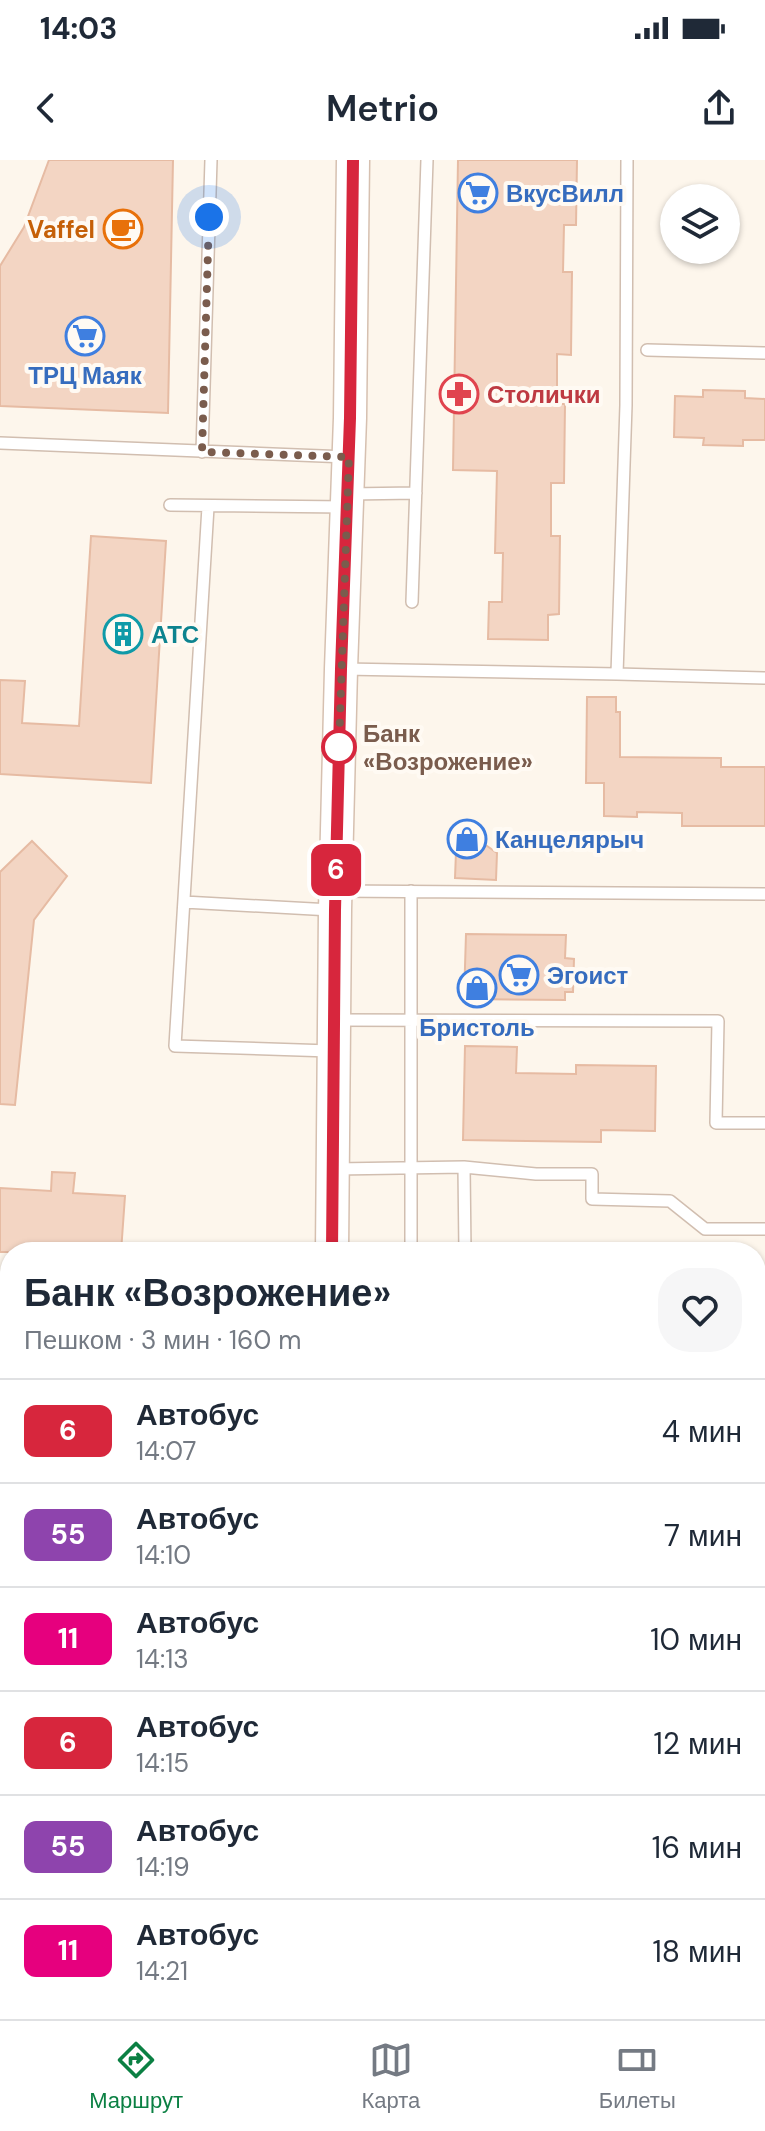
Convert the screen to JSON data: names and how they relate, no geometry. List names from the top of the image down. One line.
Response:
{"places":{"supermarket":["ВкусВилл","ТРЦ Маяк","Эгоист"],"cafe":["Vaffel"],"pharmacy":["Столички"],"building":["АТС"],"other":["Банк «Возрожение»"],"shop":["Канцелярыч","Бристоль"]},"lines":["bus line 6"],"page":{"status":"14:03","header":"Metrio","on_map":"6","heading":["Банк «Возрожение»","Пешком · 3 мин · 160 m"],"list":[{"mark":"6","name":"Автобус","note":"14:07","value":"4 мин"},{"mark":"55","name":"Автобус","note":"14:10","value":"7 мин"},{"mark":"11","name":"Автобус","note":"14:13","value":"10 мин"},{"mark":"6","name":"Автобус","note":"14:15","value":"12 мин"},{"mark":"55","name":"Автобус","note":"14:19","value":"16 мин"},{"mark":"11","name":"Автобус","note":"14:21","value":"18 мин"}],"tabs":["Маршрут","Карта","Билеты"]}}
